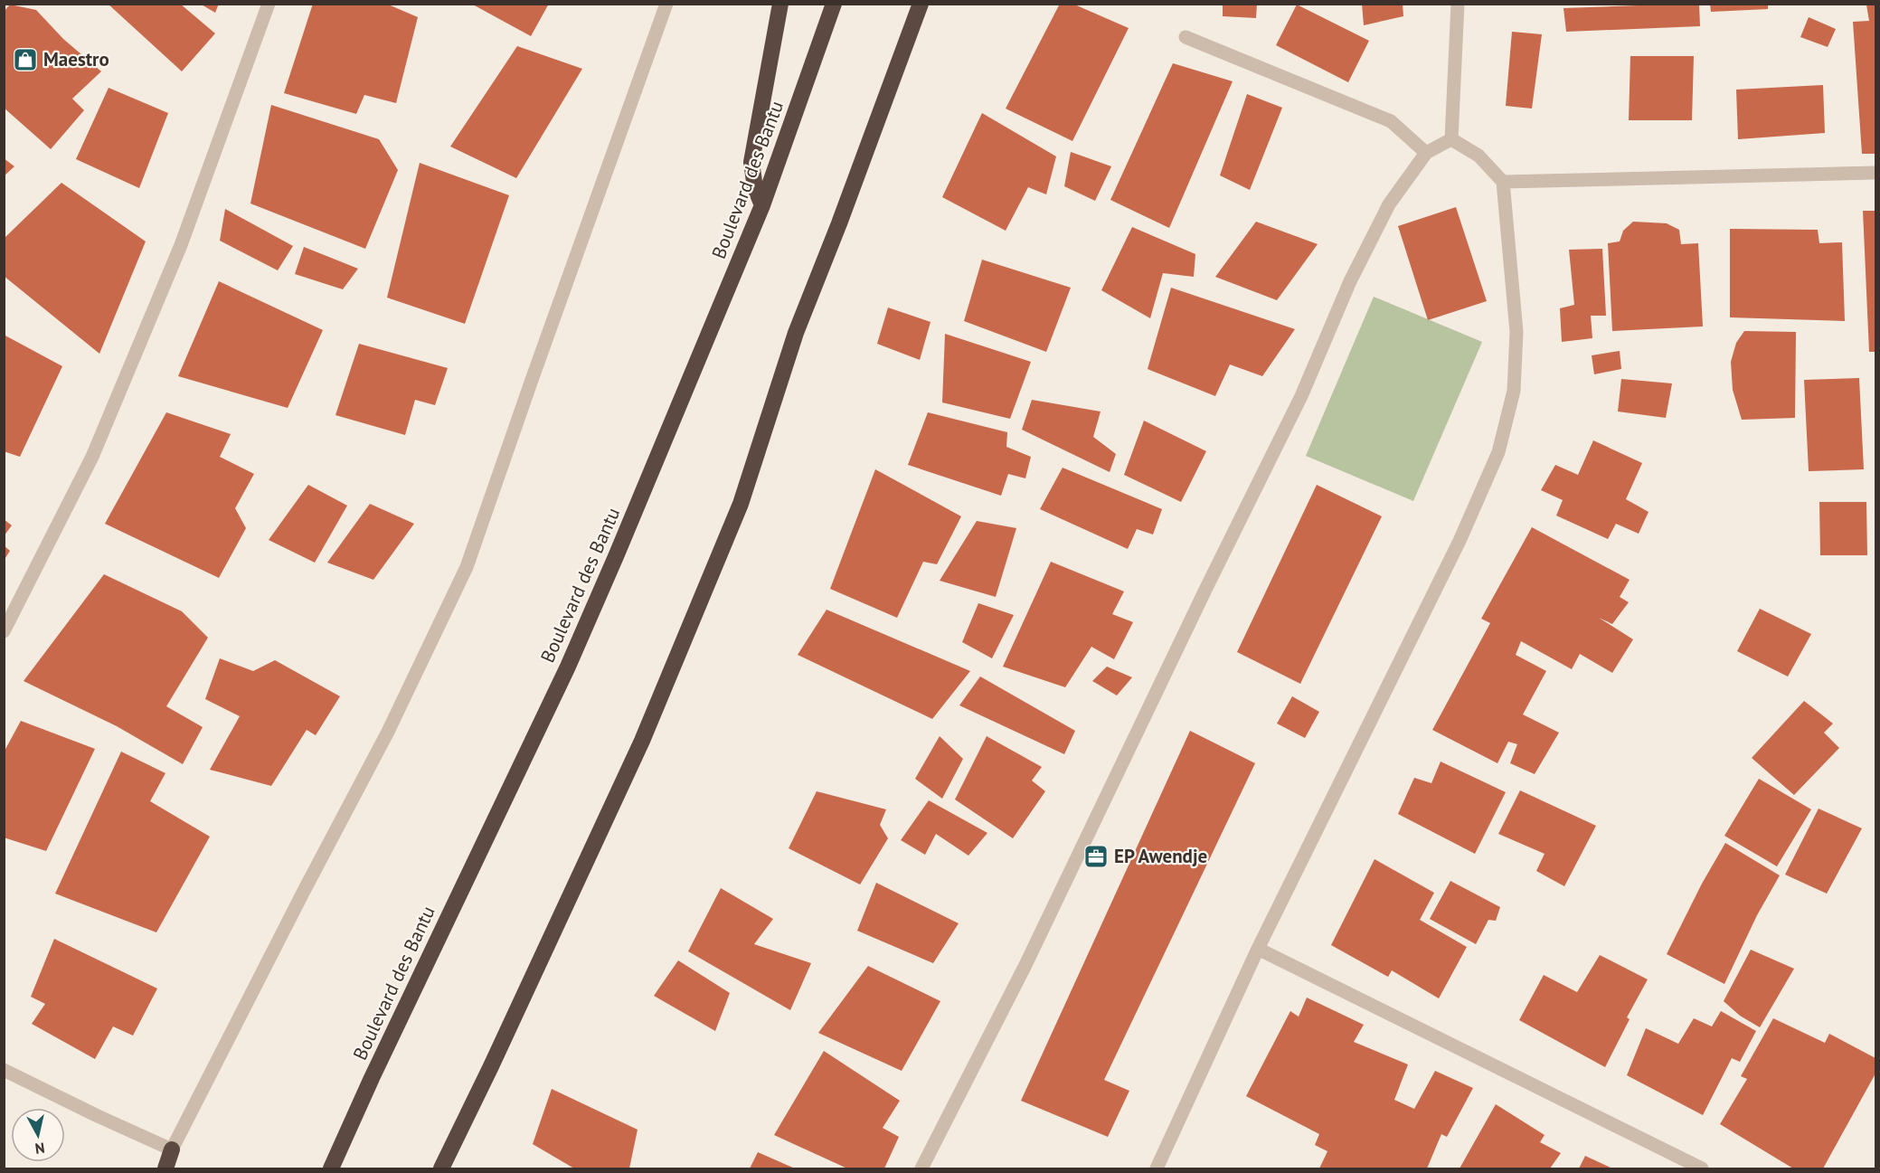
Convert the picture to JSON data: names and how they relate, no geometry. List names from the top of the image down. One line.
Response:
{"streets":{"highway":["Boulevard des Bantu"]},"places":{"shop":["Maestro"],"office":["EP Awendje"]},"north":"bottom"}
